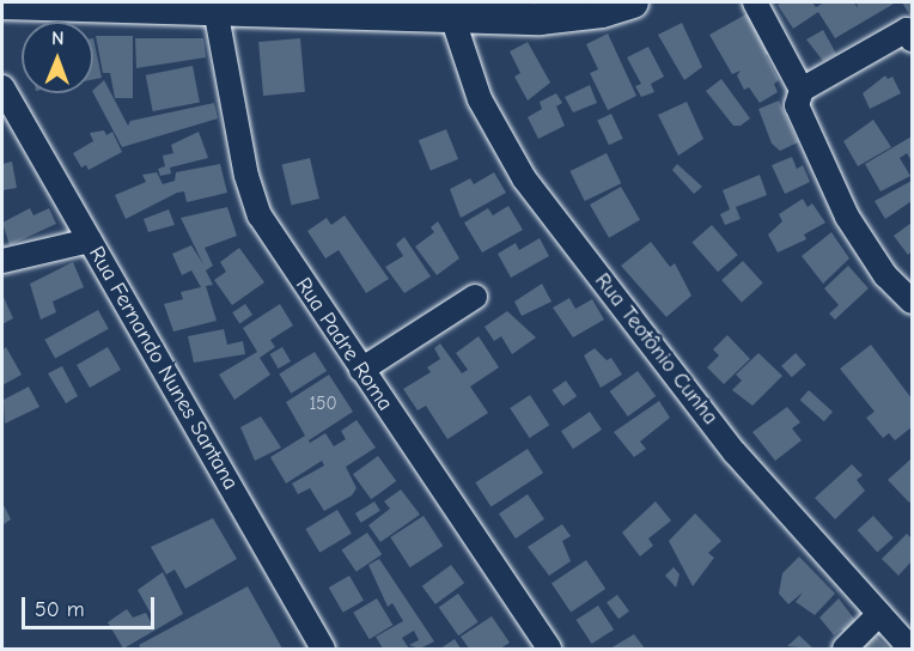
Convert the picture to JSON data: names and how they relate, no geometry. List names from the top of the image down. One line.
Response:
{"streets":{"street":["Rua Padre Roma","Rua Teotônio Cunha","Rua Fernando Nunes Santana"]},"house_numbers":["150"],"scale_bar":"50 m","north":"top"}
